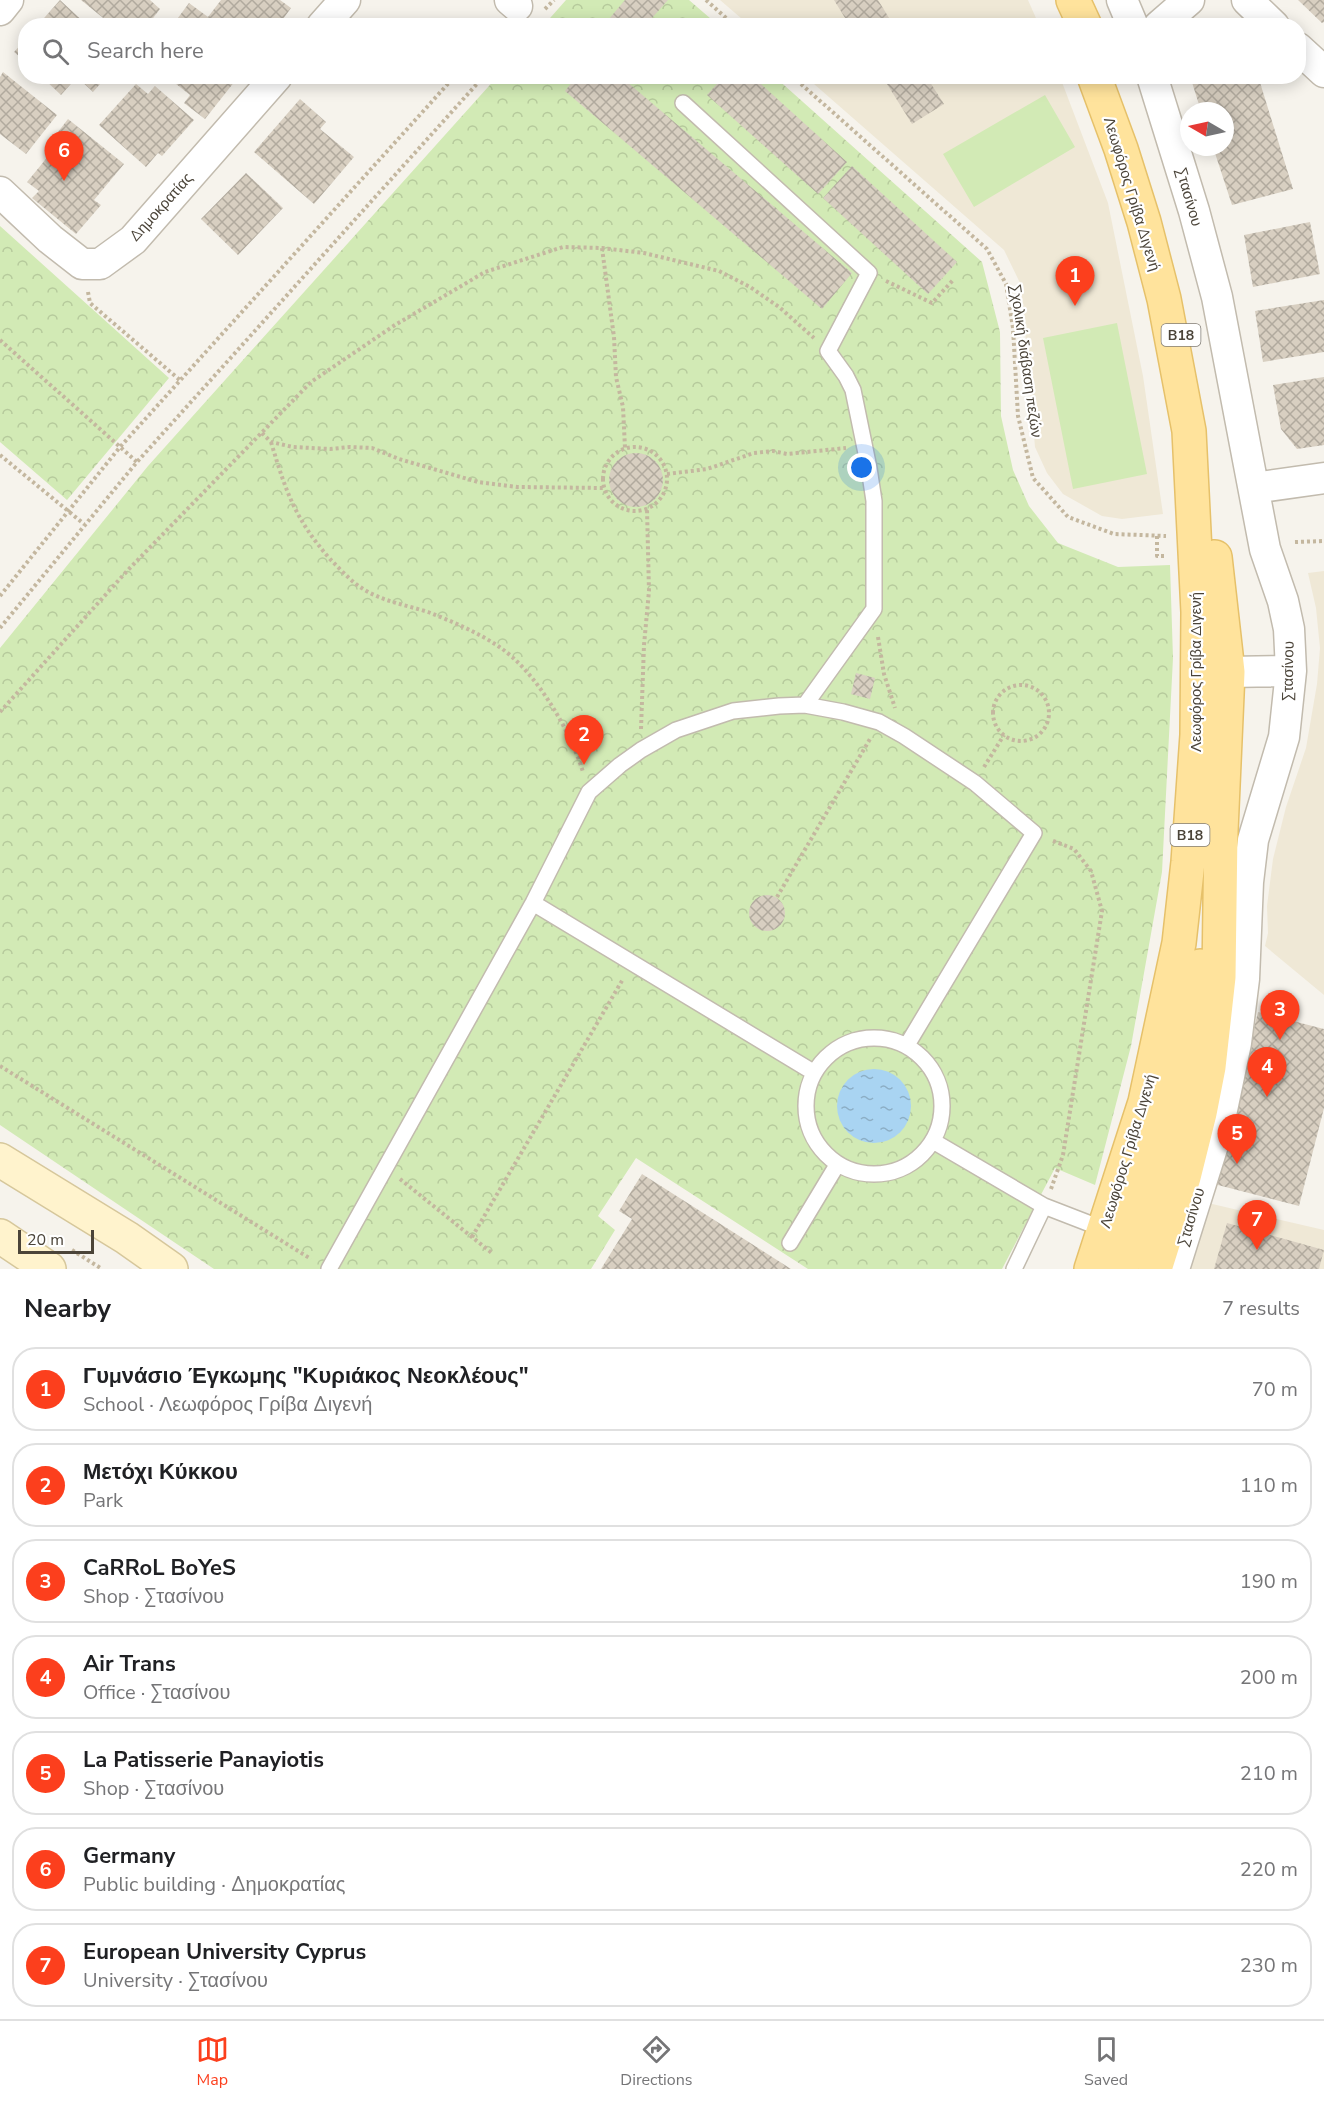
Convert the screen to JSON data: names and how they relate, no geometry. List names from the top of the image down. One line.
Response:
{"streets":{"main road":["Λεωφόρος Γρίβα Διγενή","B18"],"street":["Στασίνου","Δημοκρατίας"],"path":["Σχολική διάβαση πεζών"]},"scale_bar":"20 m","north":"left","page":{"search":"Search here","pins":["6","1","2","3","4","5","7"],"scale":"20 m","heading":["Nearby","7 results"],"list":[{"mark":"1","name":"Γυμνάσιο Έγκωμης \"Κυριάκος Νεοκλέους\"","note":"School · Λεωφόρος Γρίβα Διγενή","value":"70 m"},{"mark":"2","name":"Μετόχι Κύκκου","note":"Park","value":"110 m"},{"mark":"3","name":"CaRRoL BoYeS","note":"Shop · Στασίνου","value":"190 m"},{"mark":"4","name":"Air Trans","note":"Office · Στασίνου","value":"200 m"},{"mark":"5","name":"La Patisserie Panayiotis","note":"Shop · Στασίνου","value":"210 m"},{"mark":"6","name":"Germany","note":"Public building · Δημοκρατίας","value":"220 m"},{"mark":"7","name":"European University Cyprus","note":"University · Στασίνου","value":"230 m"}],"nav":["Map","Directions","Saved"]}}
